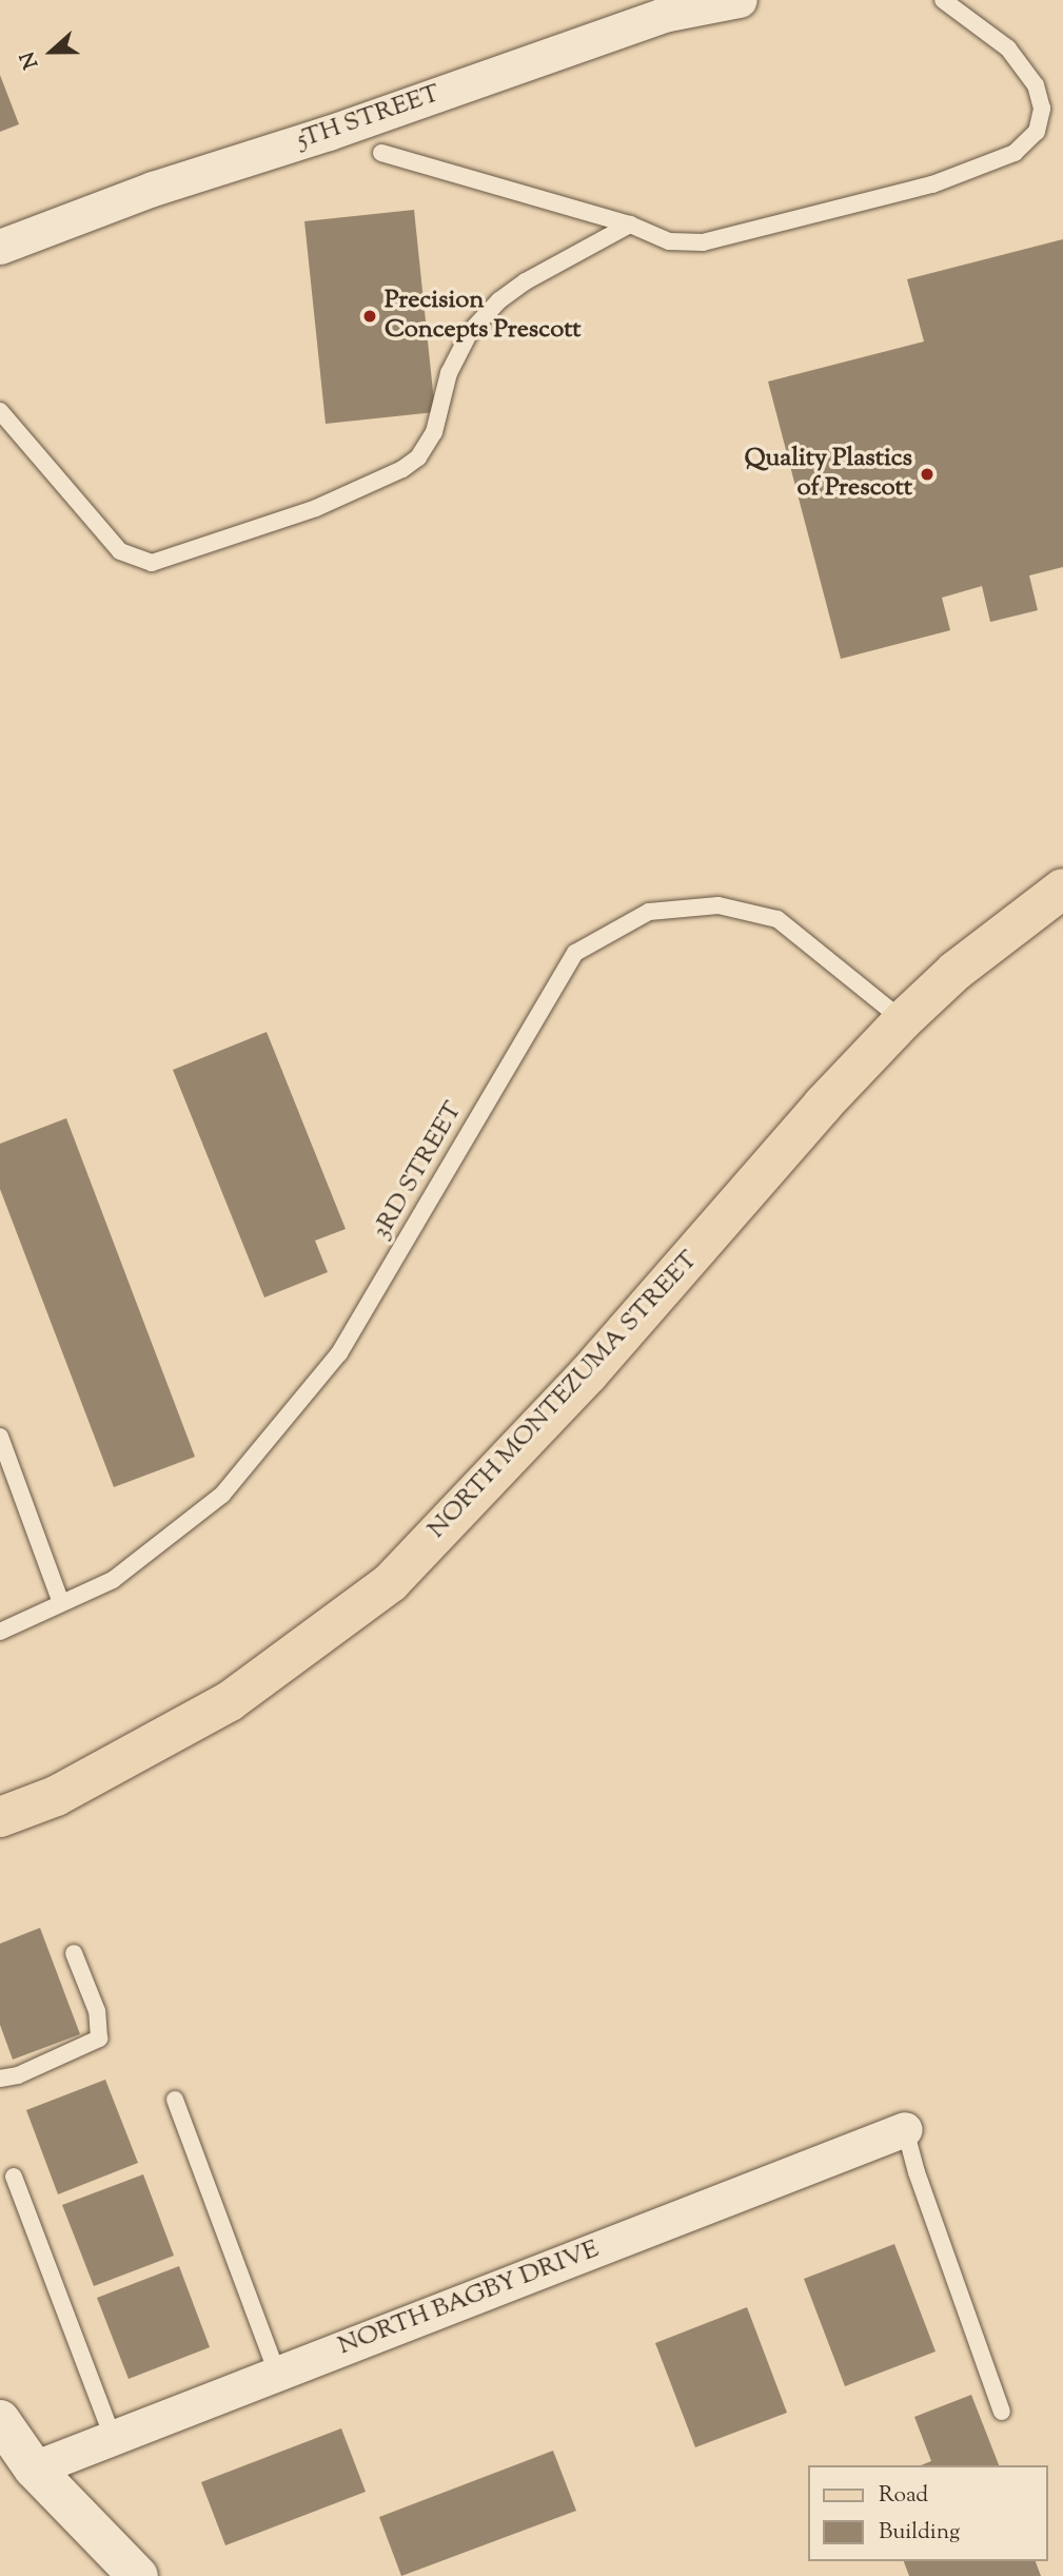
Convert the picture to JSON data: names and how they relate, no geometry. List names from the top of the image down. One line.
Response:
{"streets":{"main road":["NORTH MONTEZUMA STREET"],"street":["5TH STREET","NORTH BAGBY DRIVE"],"lane":["3RD STREET"]},"crossings":[["3RD STREET","NORTH MONTEZUMA STREET"]],"places":["Precision Concepts Prescott","Quality Plastics of Prescott"],"legend":["Road","Building"],"north":"left"}
